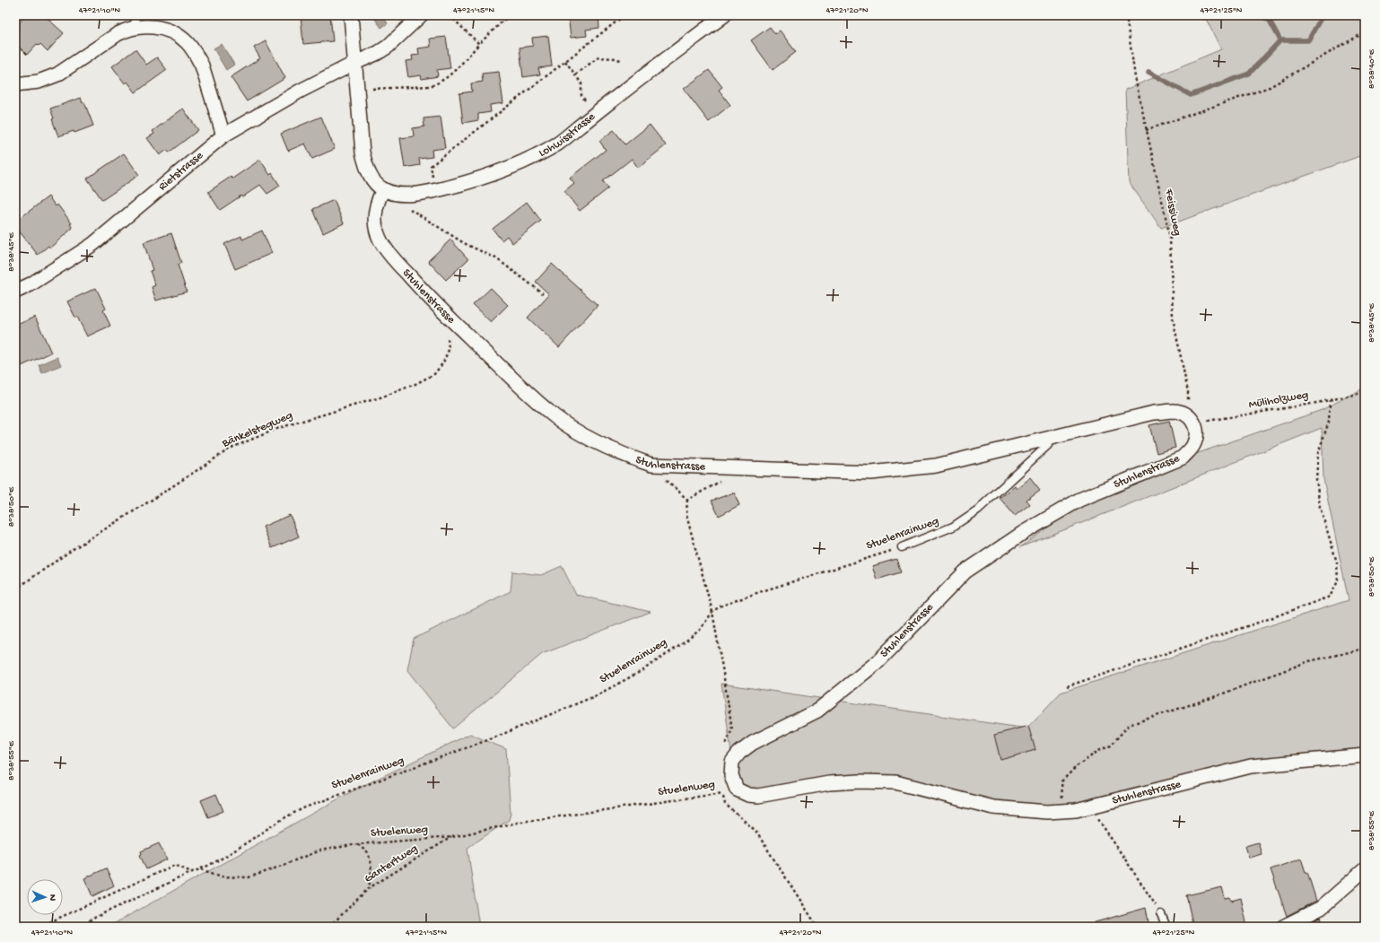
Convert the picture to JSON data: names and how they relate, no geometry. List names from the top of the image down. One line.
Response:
{"streets":{"street":["Lohwisstrasse","Rietstrasse","Stuhlenstrasse"],"lane":["Stuelenrainweg"],"path":["Feissiweg","Müliholzweg","Bänkelstegweg","Stuelenweg","Gantertweg"]},"crossings":[["Lohwisstrasse","Stuhlenstrasse"],["Feissiweg","Stuhlenstrasse"],["Feissiweg","Müliholzweg"],["Stuhlenstrasse","Müliholzweg"],["Stuhlenstrasse","Bänkelstegweg"],["Stuhlenstrasse","Stuelenrainweg"],["Stuhlenstrasse","Stuelenweg"],["Stuelenrainweg","Stuelenweg"],["Stuelenweg","Gantertweg"]],"north":"right","coordinates":["47°21'10\"N","47°21'15\"N","47°21'20\"N","47°21'25\"N","8°38'40\"E","8°38'45\"E","8°38'50\"E","8°38'55\"E"]}
